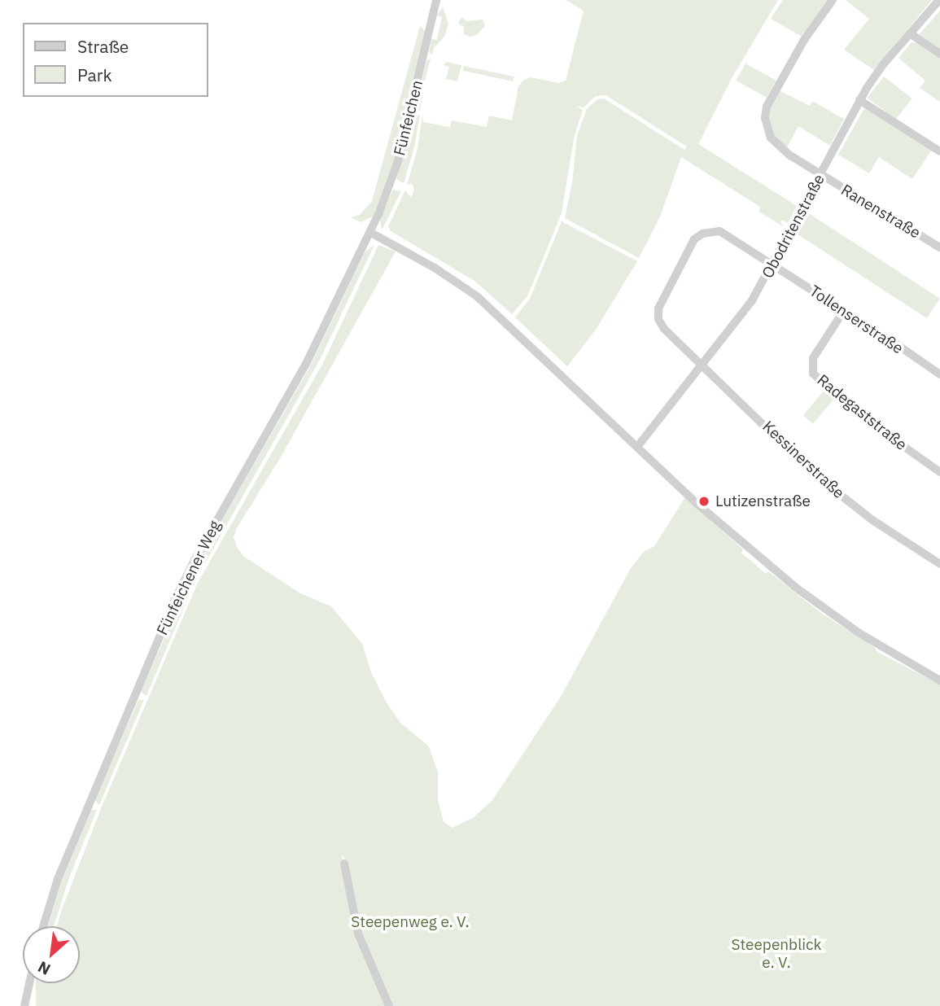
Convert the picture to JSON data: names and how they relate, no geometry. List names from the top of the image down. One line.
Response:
{"streets":{"street":["Fünfeichen","Ranenstraße","Obodritenstraße","Tollenserstraße","Radegaststraße","Kessinerstraße","Fünfeichener Weg"]},"crossings":[["Fünfeichen","Fünfeichener Weg"],["Ranenstraße","Obodritenstraße"],["Obodritenstraße","Tollenserstraße"],["Obodritenstraße","Kessinerstraße"],["Tollenserstraße","Radegaststraße"],["Tollenserstraße","Kessinerstraße"]],"parks":["Steepenweg e. V.","Steepenblick e. V."],"places":["Lutizenstraße"],"legend":["Straße","Park"],"north":"bottom left"}
